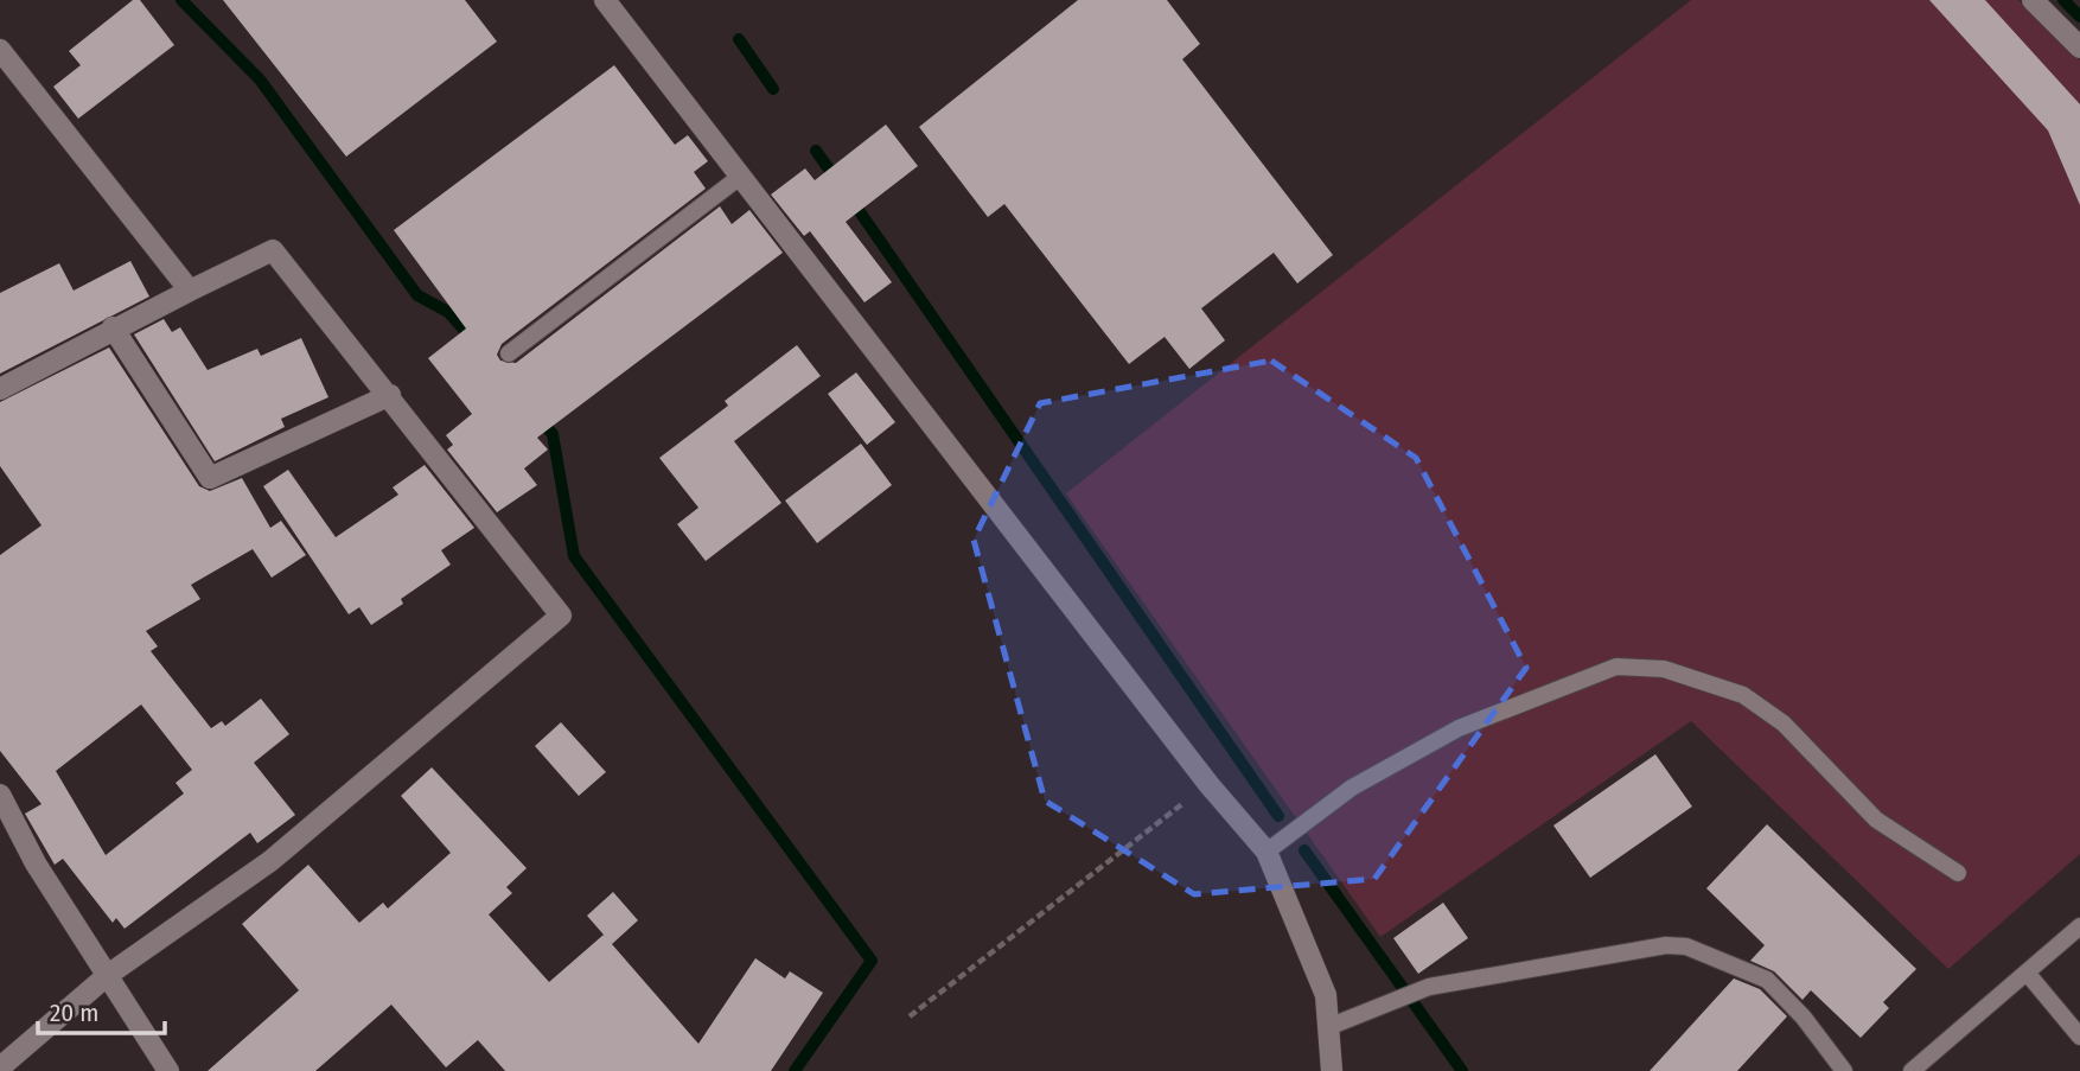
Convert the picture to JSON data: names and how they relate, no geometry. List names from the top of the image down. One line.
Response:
{"scale_bar":"20 m"}
